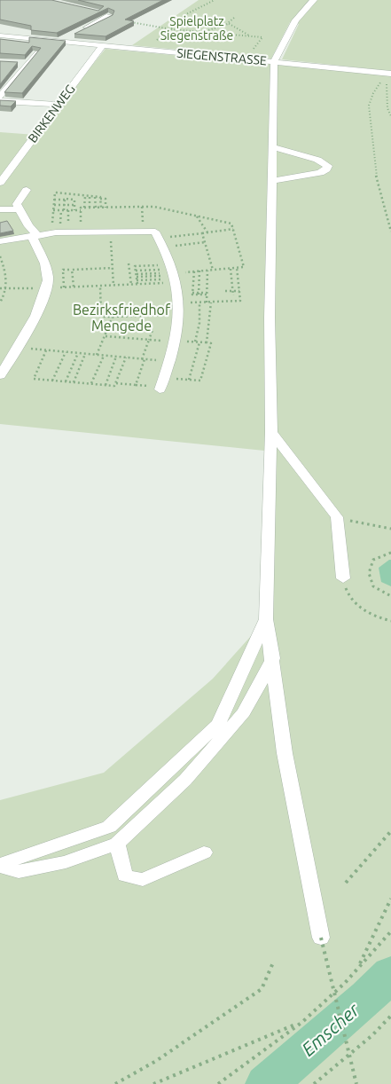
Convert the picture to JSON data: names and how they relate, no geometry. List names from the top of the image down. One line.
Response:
{"streets":{"street":["SIEGENSTRASSE","BIRKENWEG"]},"crossings":[["SIEGENSTRASSE","BIRKENWEG"]],"water":["Emscher"],"parks":["Spielplatz Siegenstraße","Bezirksfriedhof Mengede"]}
